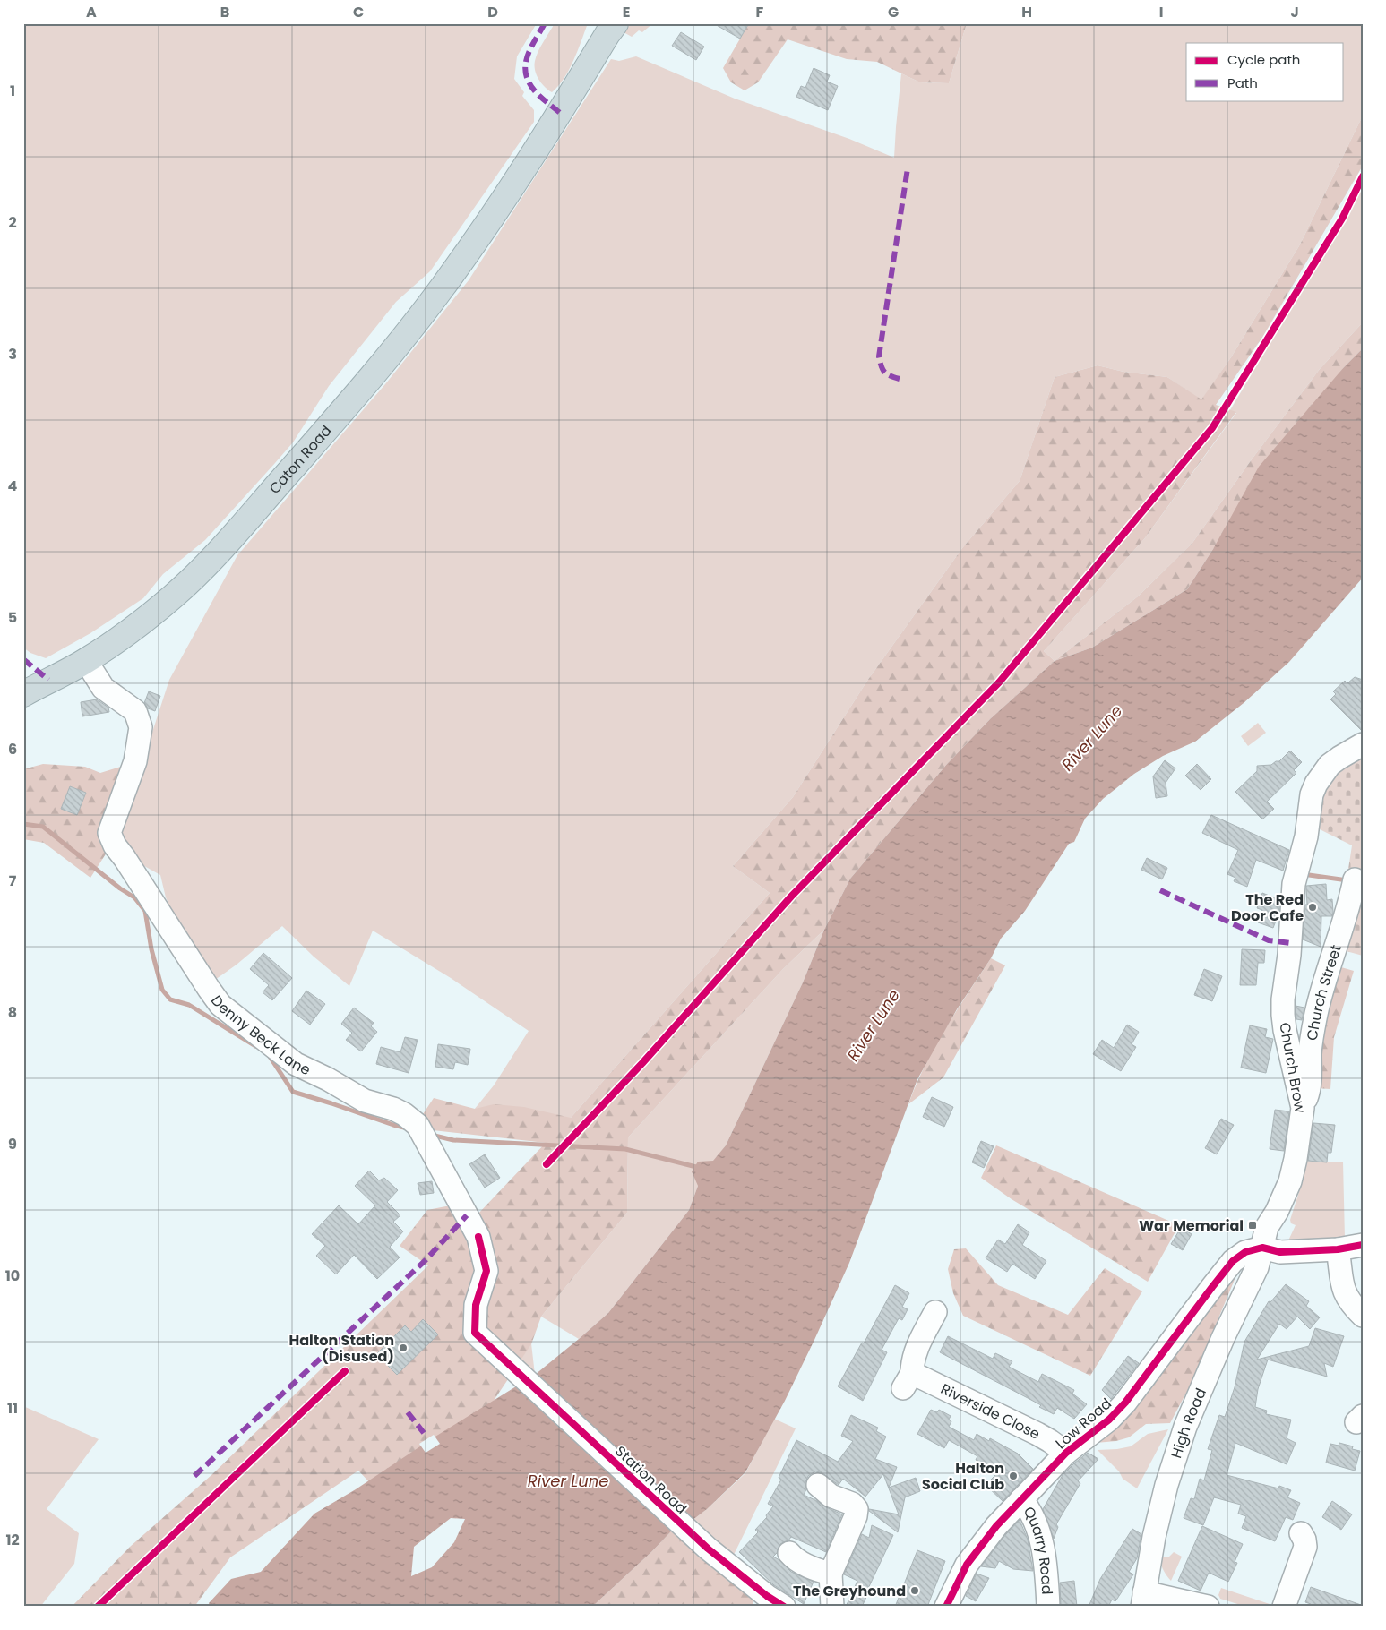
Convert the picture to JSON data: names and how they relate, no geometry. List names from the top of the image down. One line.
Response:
{"streets":{"highway":["Caton Road"],"street":["Church Street","Denny Beck Lane","Church Brow","Riverside Close","High Road","Low Road","Station Road","Quarry Road"]},"crossings":[["Caton Road","Denny Beck Lane"],["Church Street","Church Brow"],["Denny Beck Lane","Station Road"],["Church Brow","High Road"],["Church Brow","Low Road"],["Riverside Close","Low Road"],["High Road","Low Road"],["Low Road","Quarry Road"]],"water":["River Lune"],"places":{"other":["The Red Door Cafe","Halton Station (Disused)","Halton Social Club","The Greyhound"],"transit":["War Memorial"]},"legend":["Cycle path","Path"],"grid":{"columns":["A","B","C","D","E","F","G","H","I","J"],"rows":["1","2","3","4","5","6","7","8","9","10","11","12"]}}
